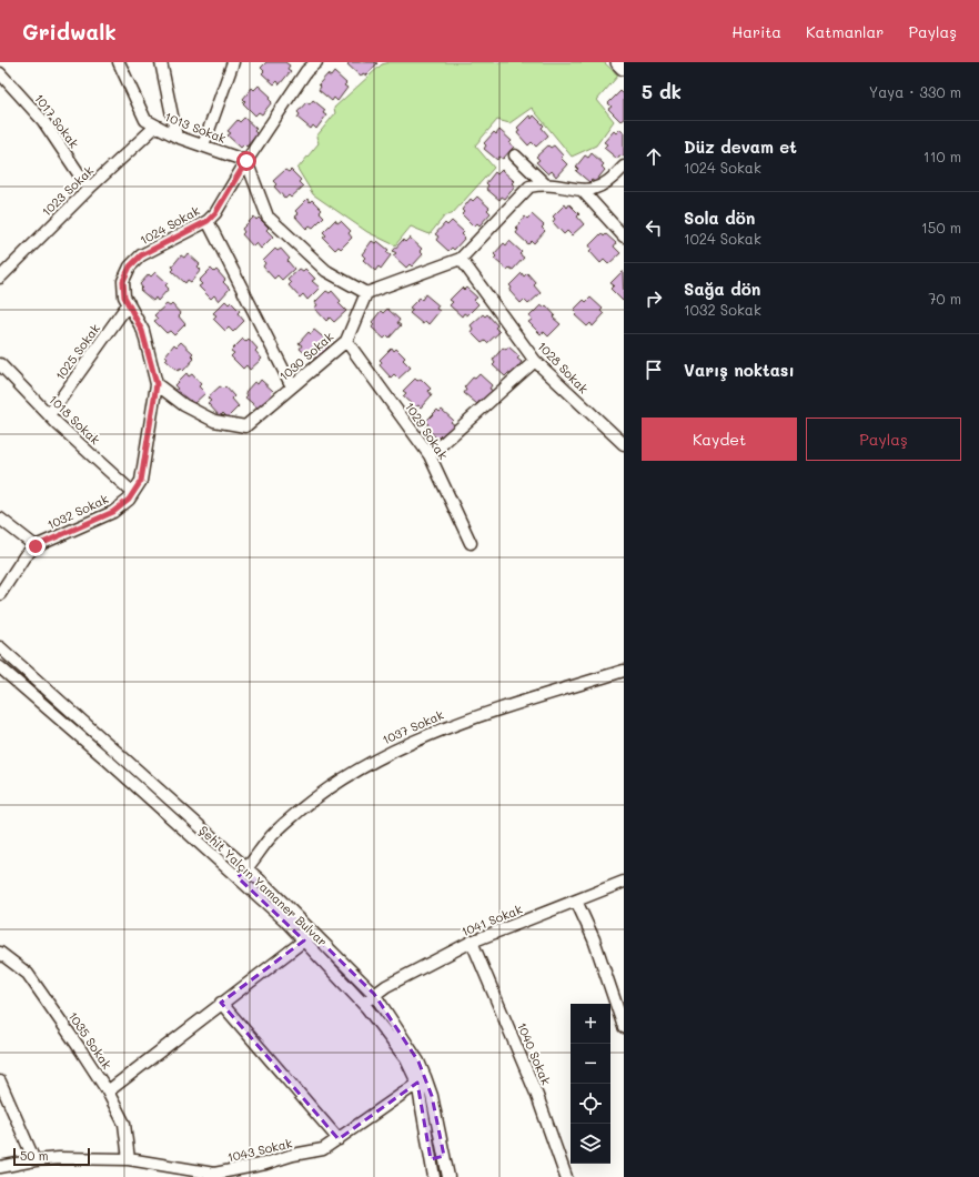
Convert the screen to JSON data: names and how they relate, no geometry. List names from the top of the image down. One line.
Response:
{"streets":{"street":["1017 Sokak","1013 Sokak","1023 Sokak","1024 Sokak","1025 Sokak","1030 Sokak","1028 Sokak","1018 Sokak","1029 Sokak","1032 Sokak","1037 Sokak","Şehit Yalçın Yamaner Bulvar","1041 Sokak","1035 Sokak","1040 Sokak","1043 Sokak"]},"crossings":[["1017 Sokak","1023 Sokak"],["1013 Sokak","1023 Sokak"],["1013 Sokak","1024 Sokak"],["1024 Sokak","1025 Sokak"],["1024 Sokak","1030 Sokak"],["1024 Sokak","1018 Sokak"],["1024 Sokak","1032 Sokak"],["1025 Sokak","1018 Sokak"],["1030 Sokak","1029 Sokak"],["1018 Sokak","1032 Sokak"],["1037 Sokak","Şehit Yalçın Yamaner Bulvar"],["Şehit Yalçın Yamaner Bulvar","1041 Sokak"],["Şehit Yalçın Yamaner Bulvar","1043 Sokak"],["1041 Sokak","1040 Sokak"],["1035 Sokak","1043 Sokak"]],"scale_bar":"50 m","page":{"header":"Gridwalk","nav":["Harita","Katmanlar","Paylaş"],"heading":["5 dk","Yaya · 330 m"],"list":[["Düz devam et","1024 Sokak","110 m"],["Sola dön","1024 Sokak","150 m"],["Sağa dön","1032 Sokak","70 m"],"Varış noktası"],"buttons":["Kaydet","Paylaş"],"map_buttons":["+","−"],"scale":"50 m"}}
